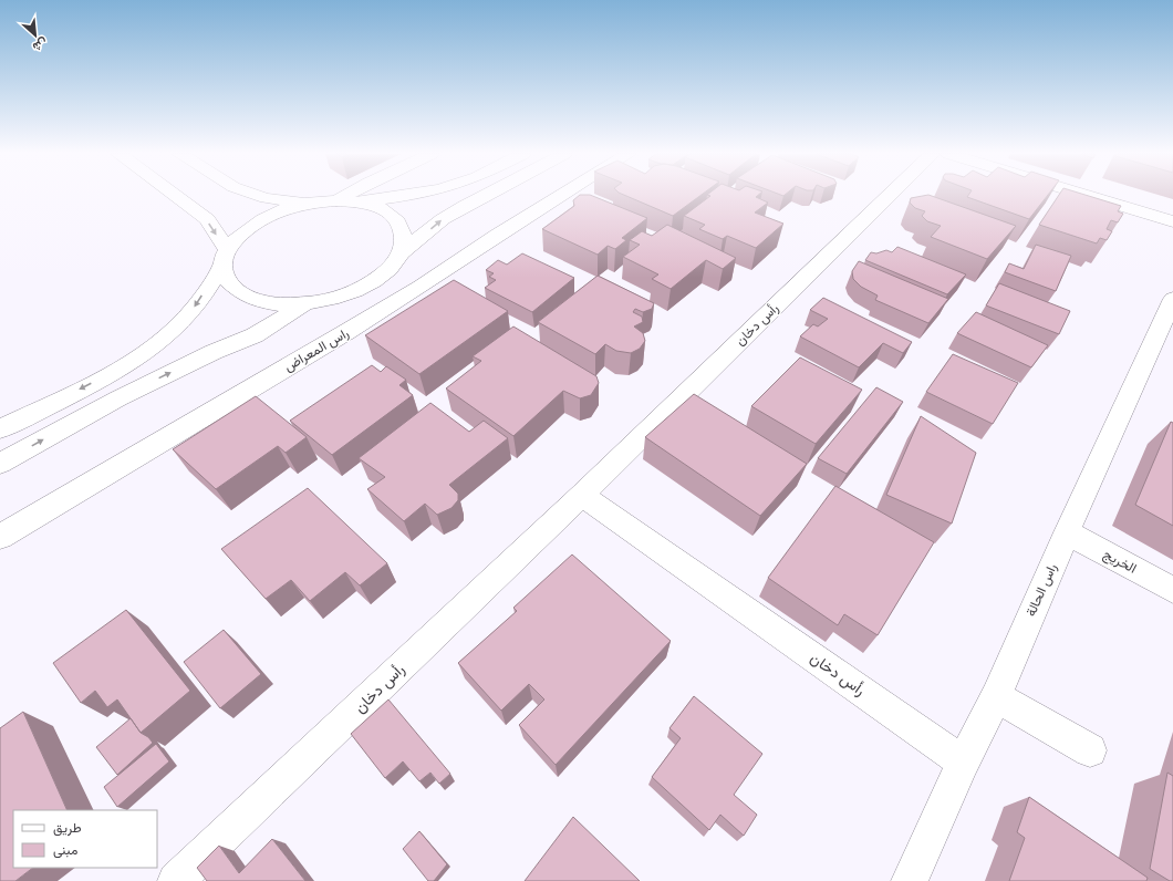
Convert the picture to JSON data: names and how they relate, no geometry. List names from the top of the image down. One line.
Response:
{"streets":{"street":["رأس دخان","راس المعراض","الخريج","راس الحالة"]},"crossings":[["رأس دخان","راس الحالة"],["الخريج","راس الحالة"]],"legend":["طريق","مبنى"],"north":"bottom right"}
